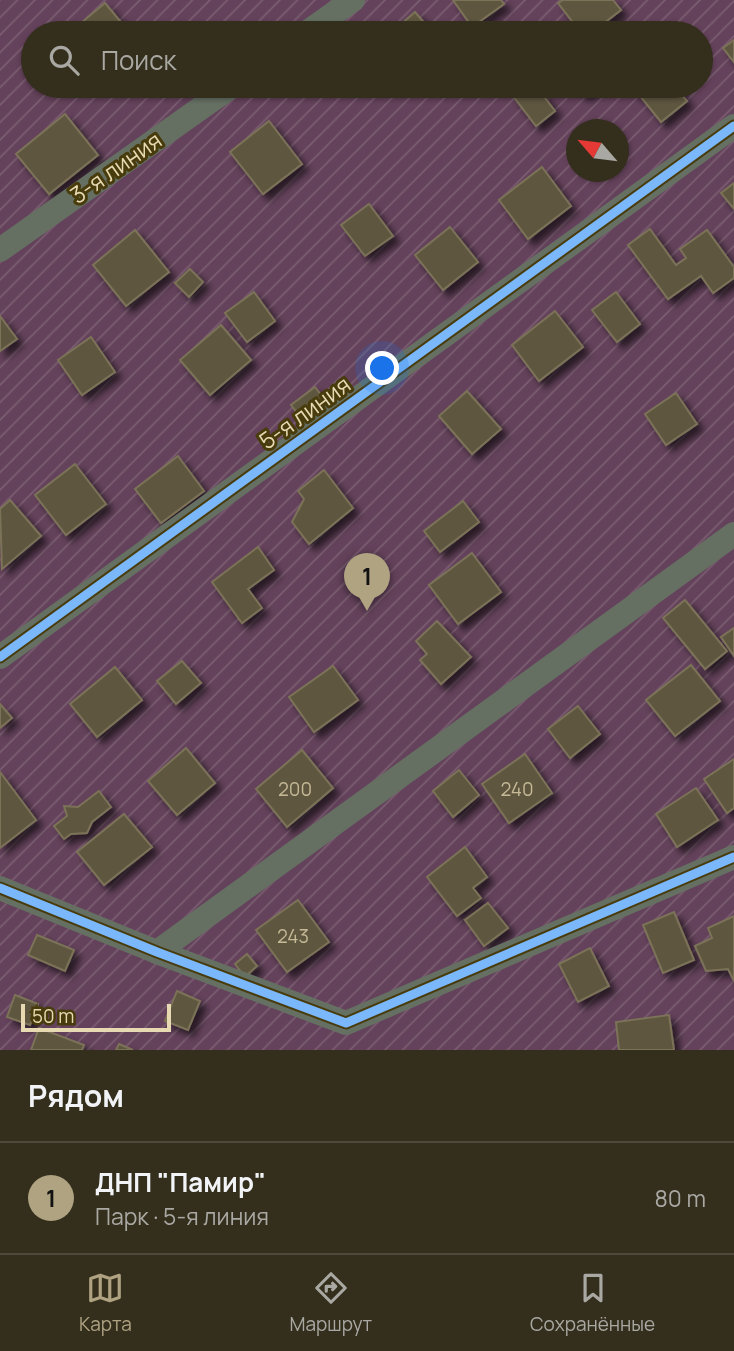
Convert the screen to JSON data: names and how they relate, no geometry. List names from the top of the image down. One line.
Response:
{"streets":{"street":["3-я линия","5-я линия"]},"house_numbers":["200","240","243"],"scale_bar":"50 m","north":"top left","page":{"search":"Поиск","pins":"1","scale":"50 m","heading":"Рядом","list":[{"mark":"1","name":"ДНП \"Памир\"","note":"Парк · 5-я линия","value":"80 m"}],"nav":["Карта","Маршрут","Сохранённые"]}}
